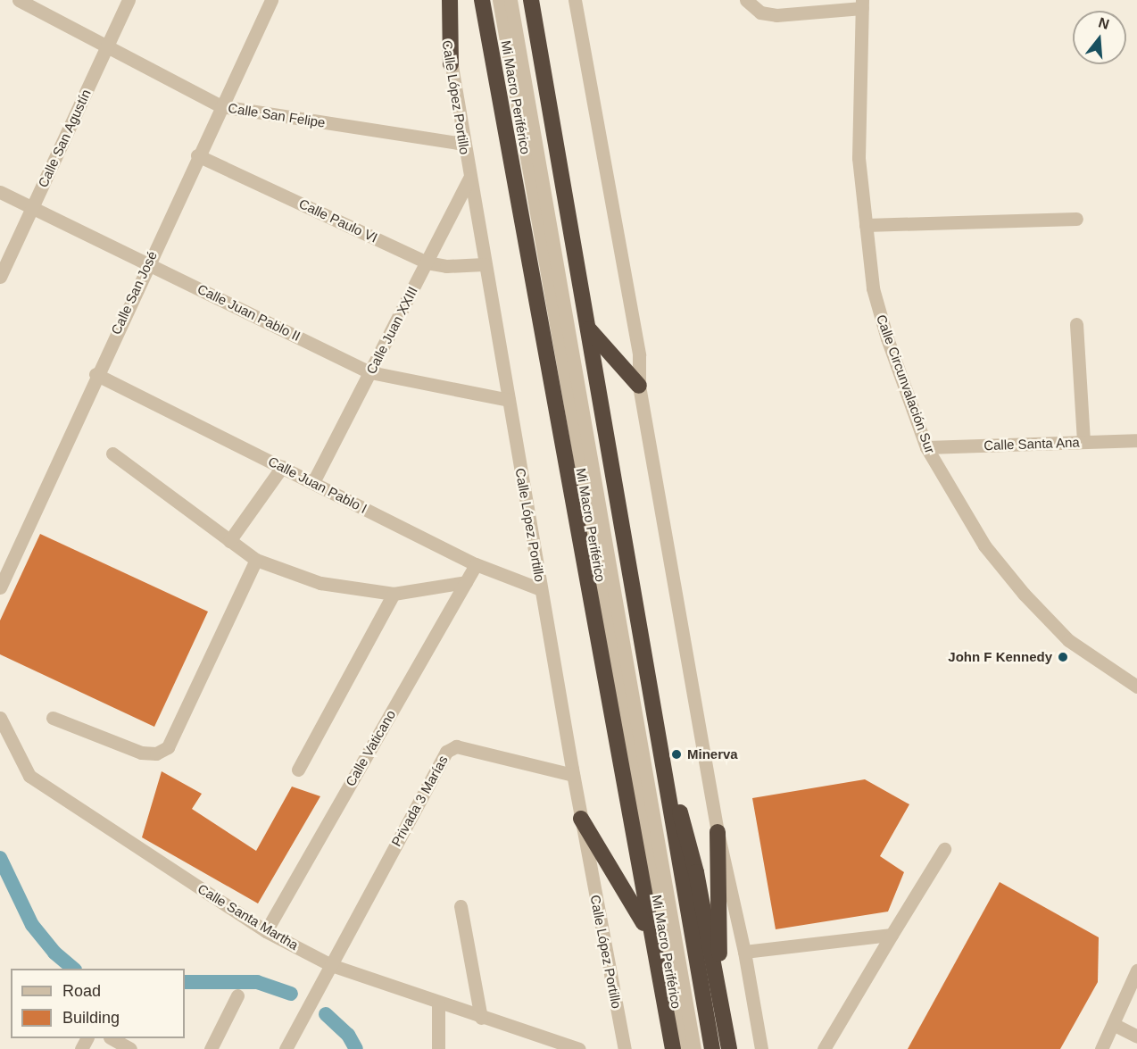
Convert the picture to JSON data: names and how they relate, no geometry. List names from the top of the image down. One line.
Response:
{"streets":{"street":["Calle López Portillo","Mi Macro Periférico","Calle San Felipe","Calle San Agustín","Calle Paulo VI","Calle San José","Calle Juan Pablo II","Calle Juan XXIII","Calle Circunvalación Sur","Calle Santa Ana","Calle Juan Pablo I","Calle Vaticano","Privada 3 Marías","Calle Santa Martha"]},"crossings":[["Calle López Portillo","Calle San Felipe"],["Calle López Portillo","Calle Paulo VI"],["Calle López Portillo","Calle Juan Pablo II"],["Calle López Portillo","Calle Juan XXIII"],["Calle López Portillo","Calle Juan Pablo I"],["Calle López Portillo","Privada 3 Marías"],["Calle San Felipe","Calle San Agustín"],["Calle San Felipe","Calle San José"],["Calle San Agustín","Calle Juan Pablo II"],["Calle Paulo VI","Calle San José"],["Calle Paulo VI","Calle Juan XXIII"],["Calle San José","Calle Juan Pablo II"],["Calle San José","Calle Juan Pablo I"],["Calle Juan Pablo II","Calle Juan XXIII"],["Calle Juan XXIII","Calle Juan Pablo I"],["Calle Circunvalación Sur","Calle Santa Ana"],["Calle Juan Pablo I","Calle Vaticano"],["Calle Vaticano","Calle Santa Martha"],["Privada 3 Marías","Calle Santa Martha"]],"places":["John F Kennedy","Minerva"],"legend":["Road","Building"],"north":"top"}
